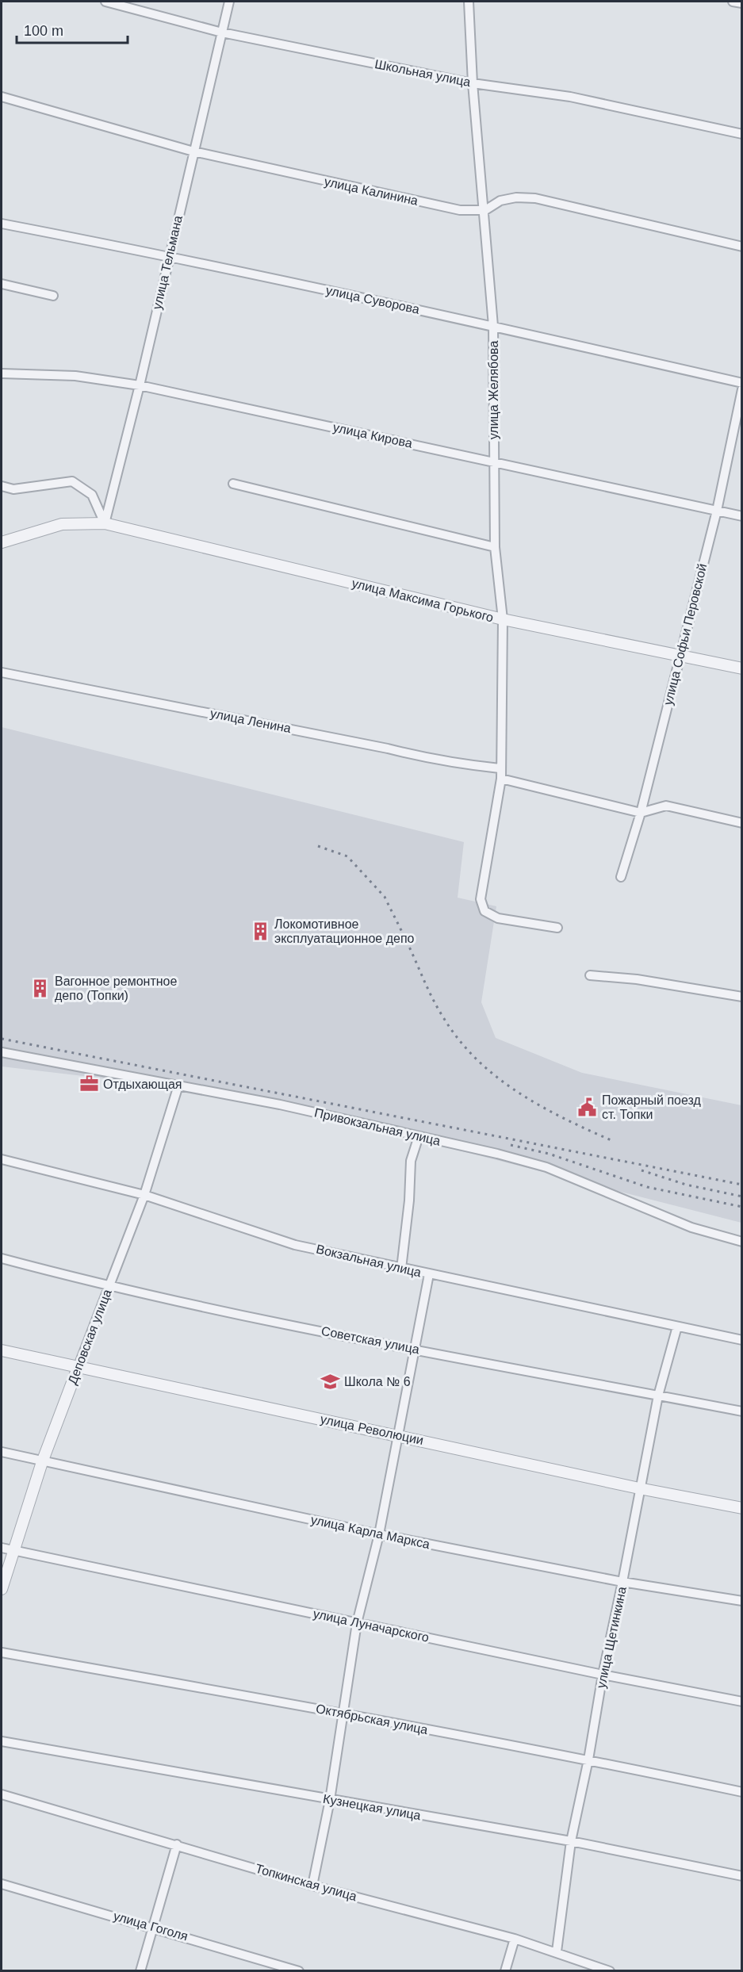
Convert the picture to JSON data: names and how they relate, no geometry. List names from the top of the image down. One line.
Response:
{"streets":{"street":["Школьная улица","улица Калинина","улица Тельмана","улица Суворова","улица Желябова","улица Кирова","улица Максима Горького","улица Софьи Перовской","улица Ленина","Привокзальная улица","Вокзальная улица","Деповская улица","Советская улица","улица Революции","улица Карла Маркса","улица Луначарского","улица Щетинкина","Октябрьская улица","Кузнецкая улица","Топкинская улица","улица Гоголя"]},"crossings":[["Школьная улица","улица Тельмана"],["Школьная улица","улица Желябова"],["улица Калинина","улица Тельмана"],["улица Калинина","улица Желябова"],["улица Тельмана","улица Суворова"],["улица Тельмана","улица Кирова"],["улица Тельмана","улица Максима Горького"],["улица Суворова","улица Желябова"],["улица Желябова","улица Кирова"],["улица Желябова","улица Максима Горького"],["улица Желябова","улица Ленина"],["улица Кирова","улица Софьи Перовской"],["улица Максима Горького","улица Софьи Перовской"],["Привокзальная улица","Деповская улица"],["Вокзальная улица","Деповская улица"],["Вокзальная улица","улица Щетинкина"],["Деповская улица","Советская улица"],["Деповская улица","улица Революции"],["Деповская улица","улица Карла Маркса"],["Деповская улица","улица Луначарского"],["Советская улица","улица Щетинкина"],["улица Революции","улица Щетинкина"],["улица Карла Маркса","улица Щетинкина"],["улица Луначарского","улица Щетинкина"],["улица Щетинкина","Октябрьская улица"],["улица Щетинкина","Кузнецкая улица"],["улица Щетинкина","Топкинская улица"]],"places":{"building":["Локомотивное эксплуатационное депо","Вагонное ремонтное депо (Топки)"],"office":["Отдыхающая"],"public building":["Пожарный поезд ст. Топки"],"school or university":["Школа № 6"]},"scale_bar":"100 m"}
